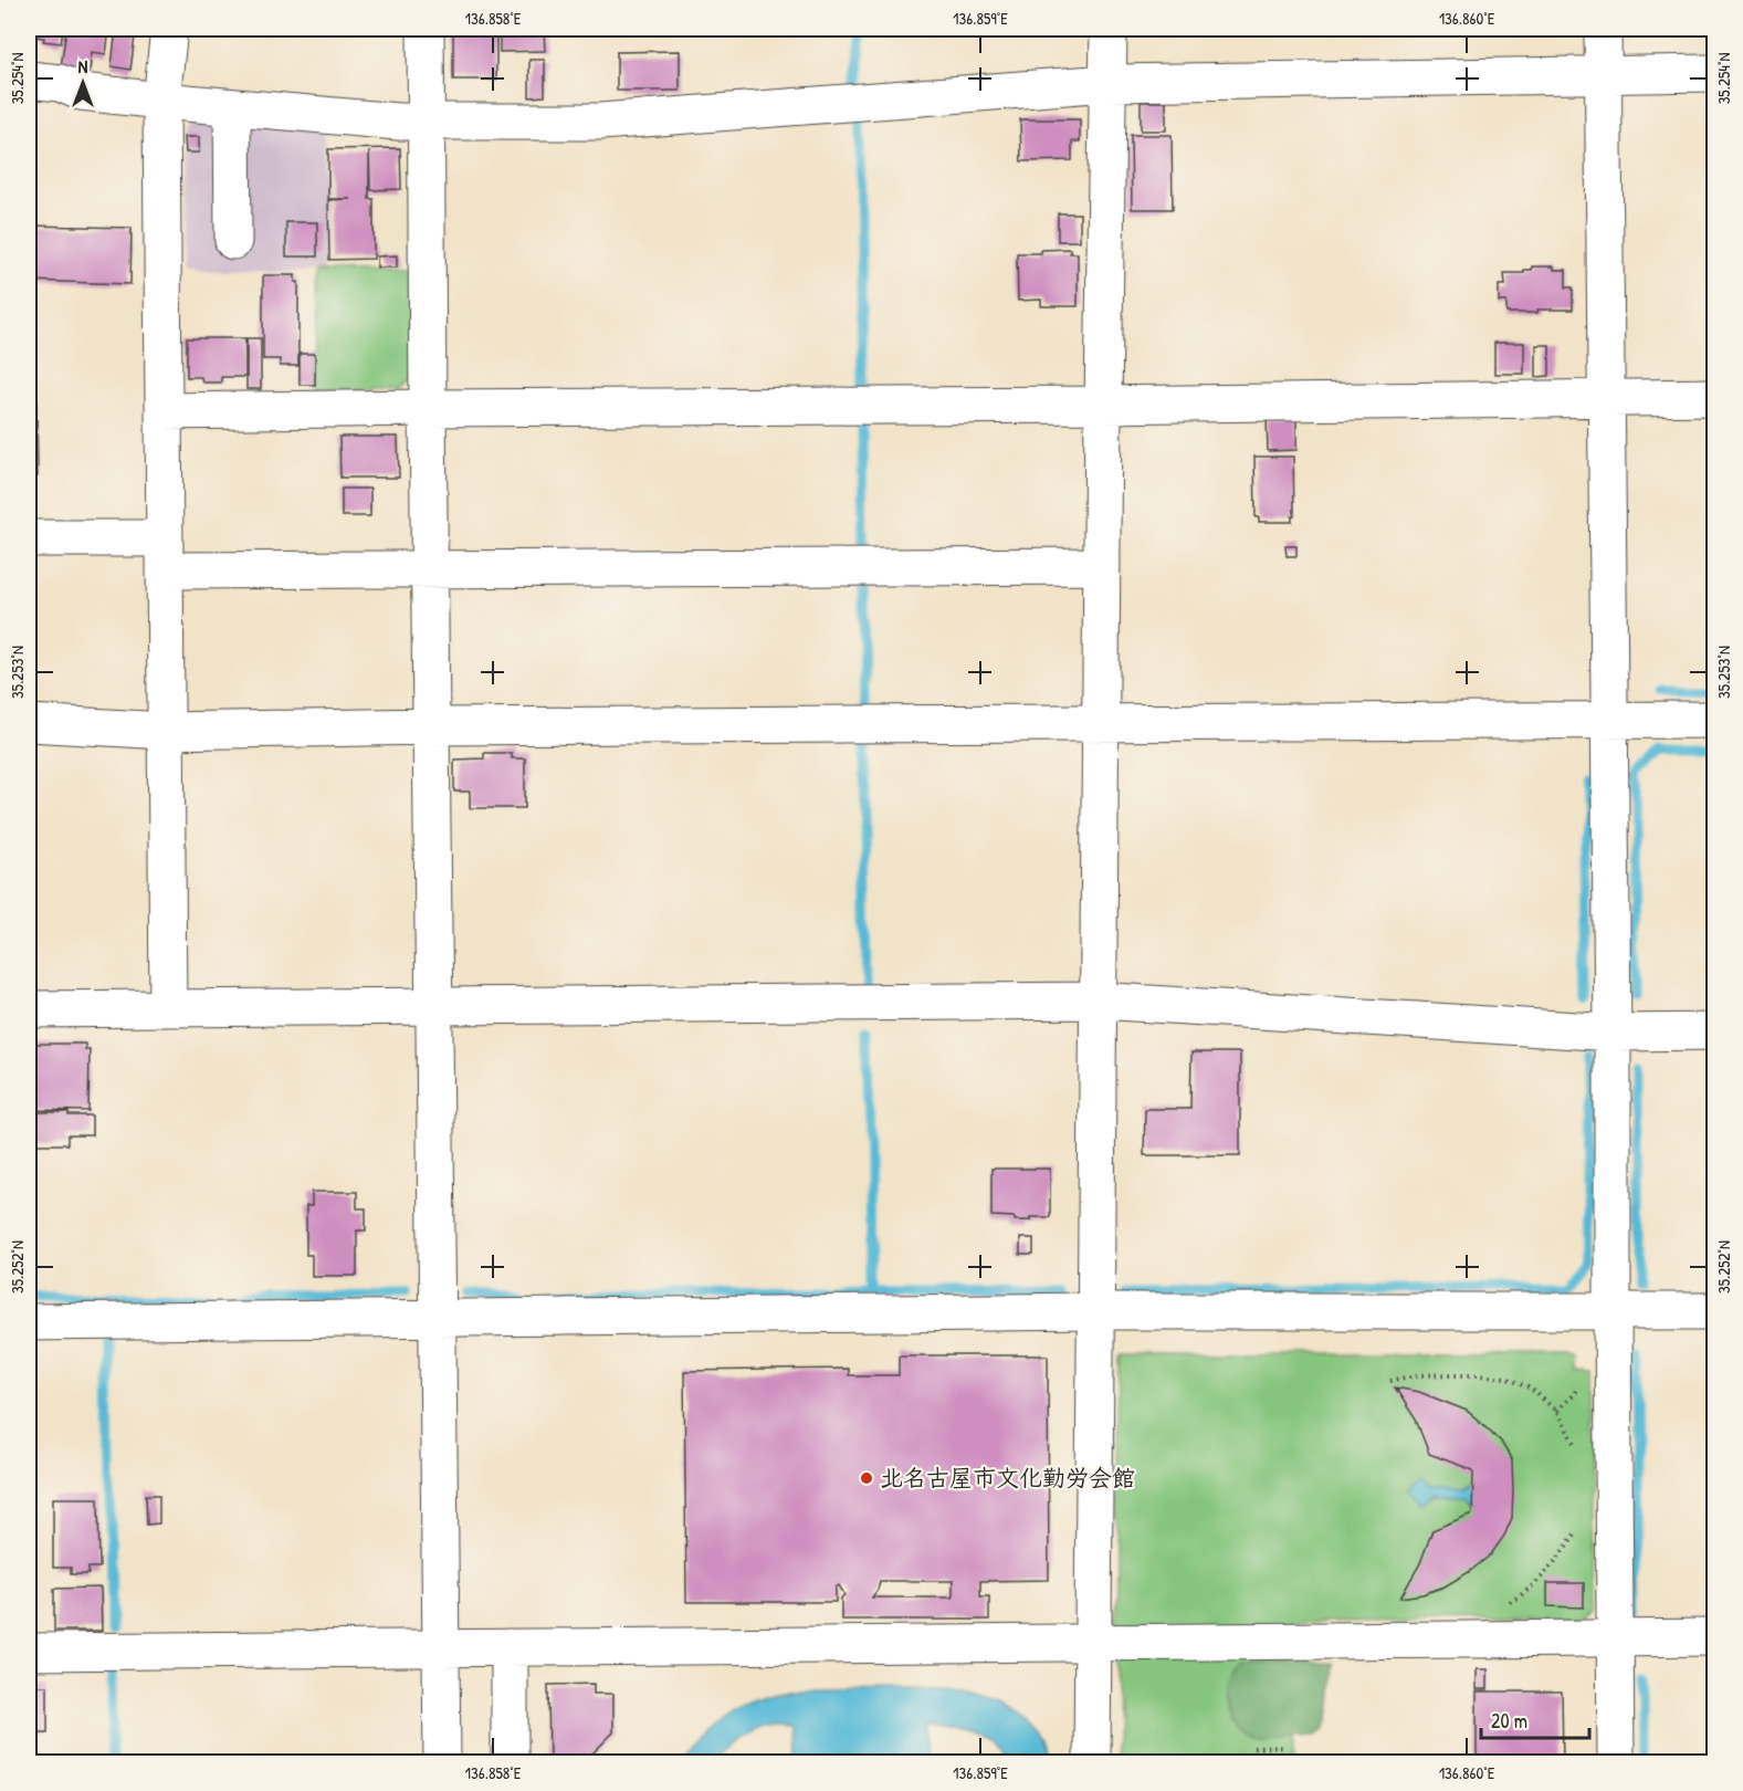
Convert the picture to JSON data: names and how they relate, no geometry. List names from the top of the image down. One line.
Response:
{"places":["北名古屋市文化勤労会館"],"scale_bar":"20 m","north":"top","coordinates":["136.858°E","136.859°E","136.860°E","35.254°N","35.253°N","35.252°N"]}
